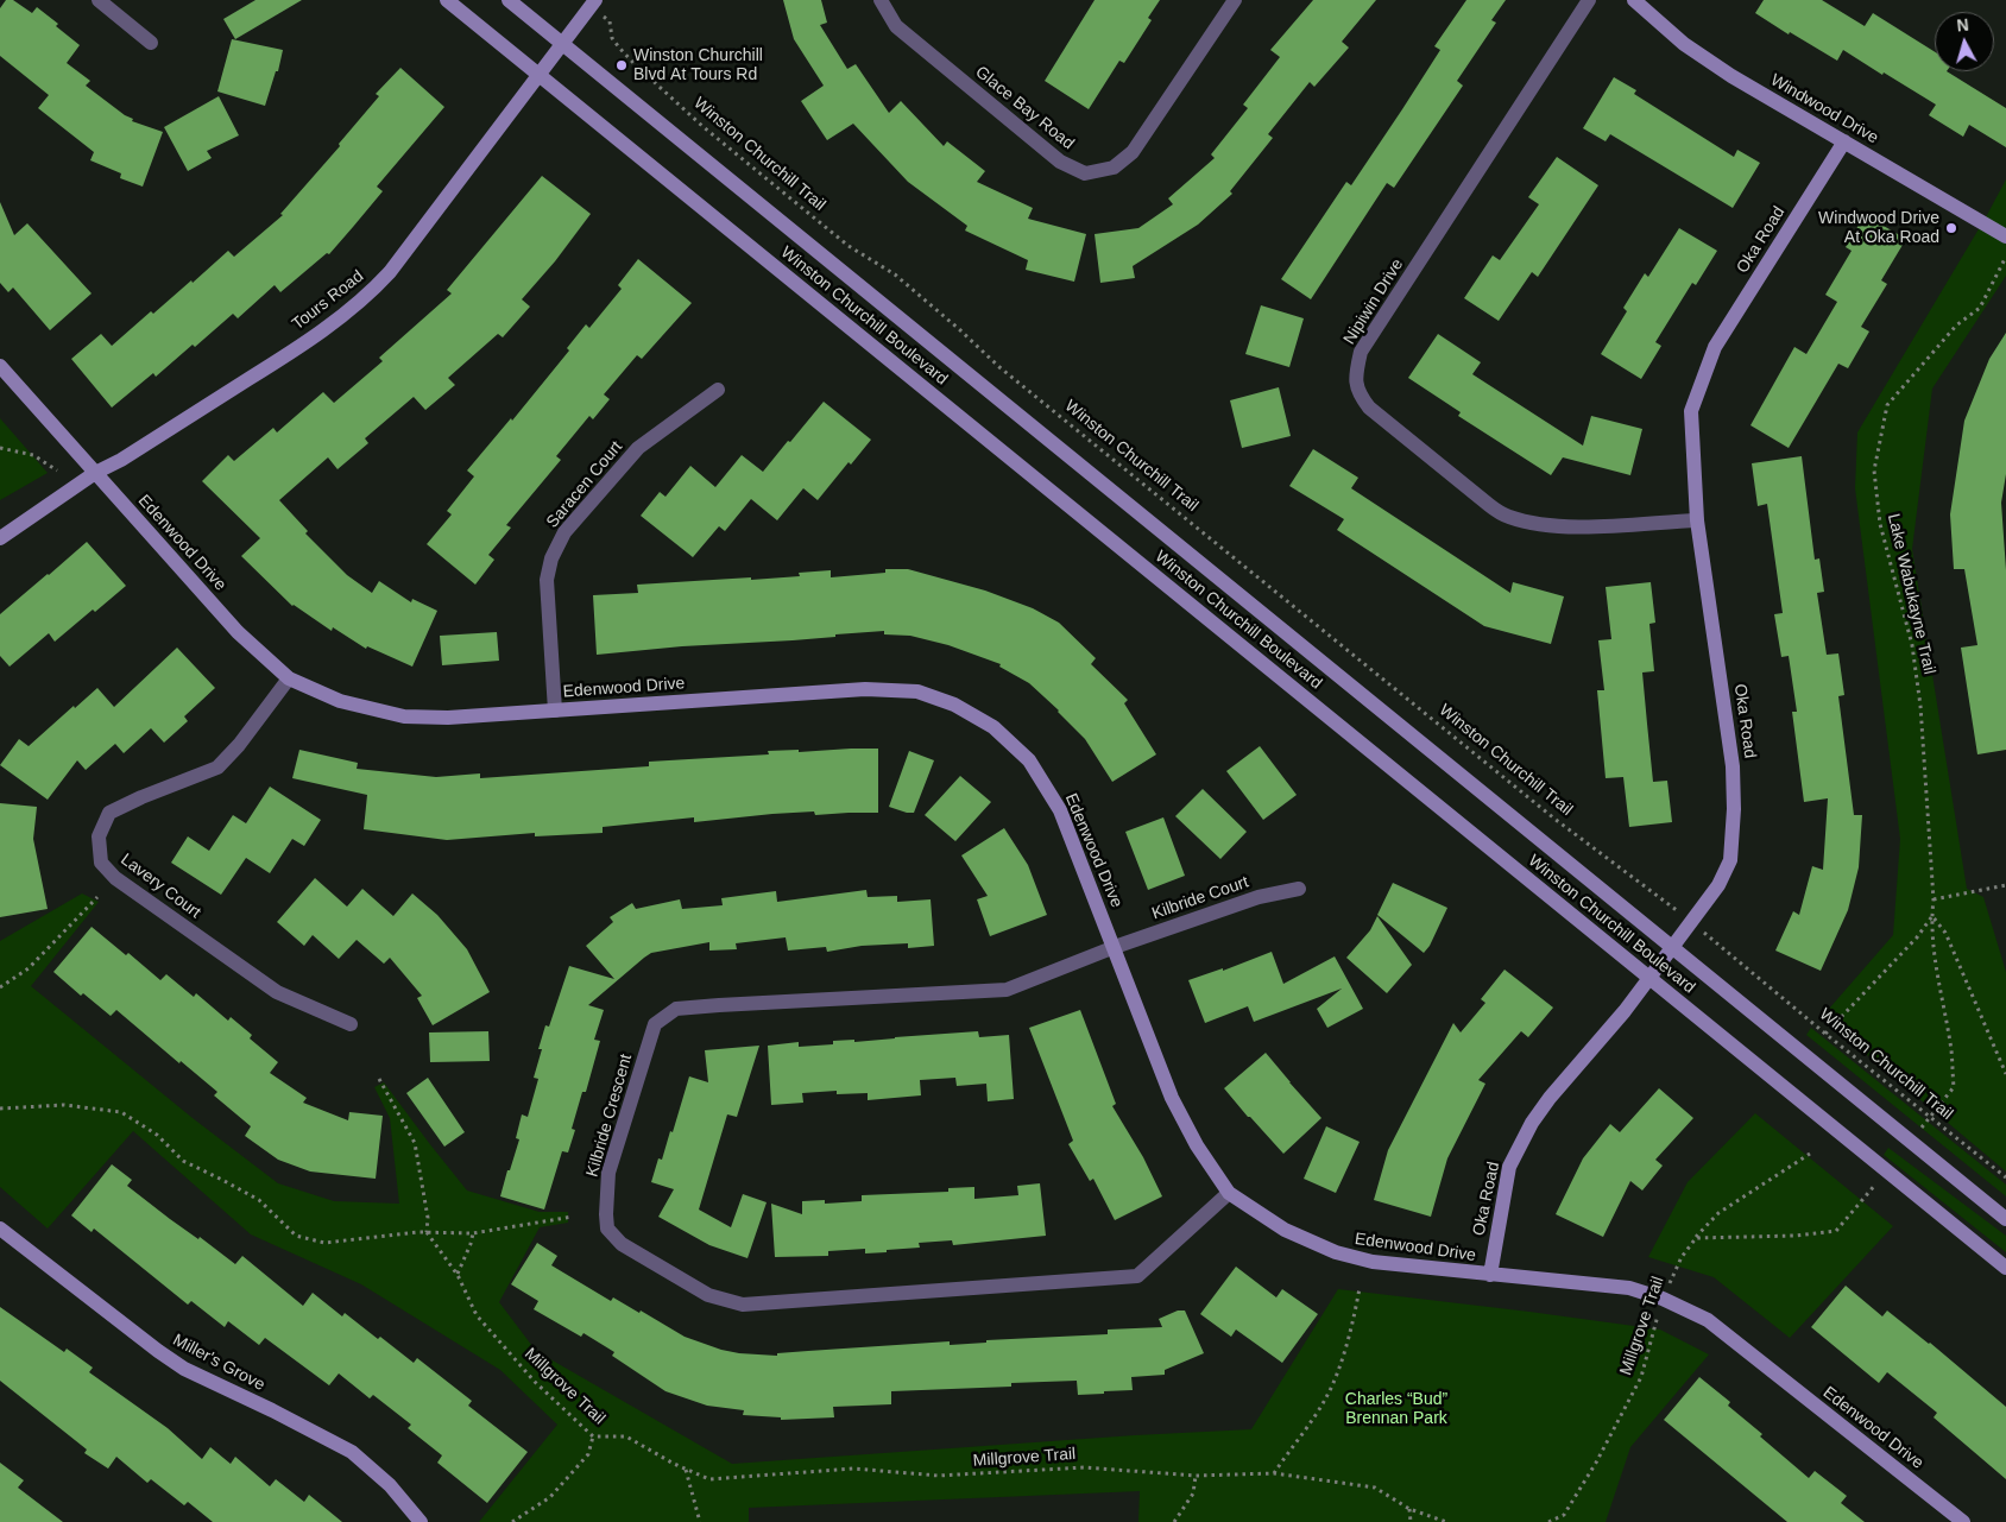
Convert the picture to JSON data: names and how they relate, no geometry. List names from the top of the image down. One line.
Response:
{"streets":{"street":["Glace Bay Road","Windwood Drive","Oka Road","Tours Road","Nipiwin Drive","Winston Churchill Boulevard","Saracen Court","Edenwood Drive","Lavery Court","Kilbride Court","Kilbride Crescent","Miller's Grove"],"path":["Winston Churchill Trail","Lake Wabukayne Trail","Millgrove Trail"]},"crossings":[["Windwood Drive","Oka Road"],["Oka Road","Nipiwin Drive"],["Oka Road","Winston Churchill Boulevard"],["Oka Road","Edenwood Drive"],["Tours Road","Winston Churchill Boulevard"],["Tours Road","Edenwood Drive"],["Saracen Court","Edenwood Drive"],["Edenwood Drive","Lavery Court"],["Edenwood Drive","Kilbride Court"],["Edenwood Drive","Kilbride Crescent"],["Edenwood Drive","Millgrove Trail"],["Kilbride Court","Kilbride Crescent"]],"parks":["Charles “Bud” Brennan Park"],"places":["Winston Churchill Blvd At Tours Rd","Windwood Drive At Oka Road"],"north":"top"}
